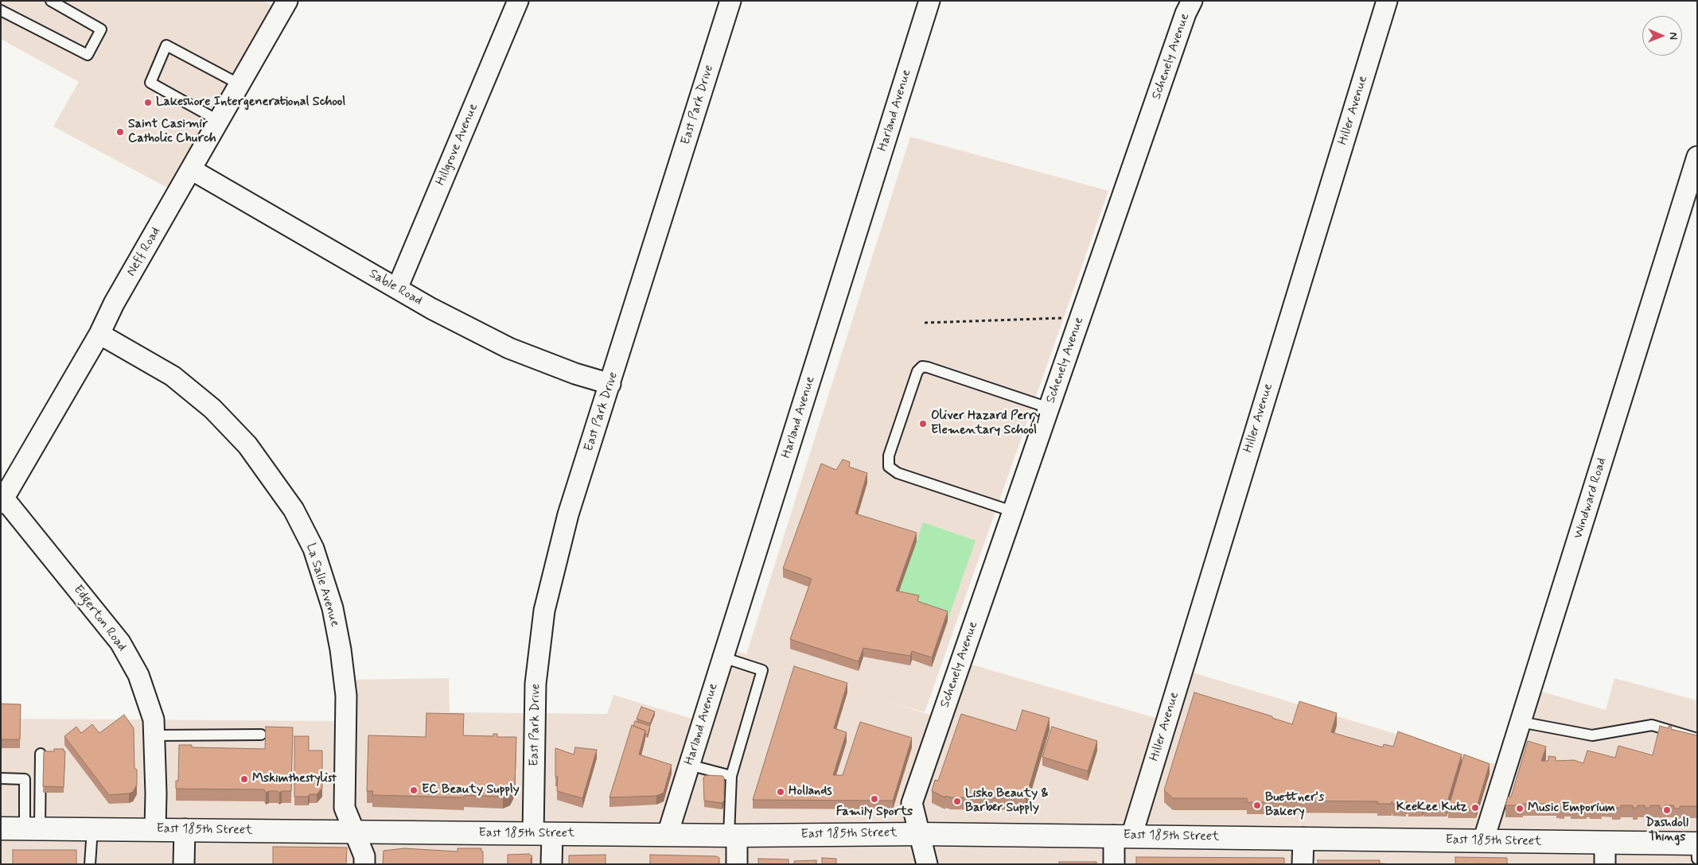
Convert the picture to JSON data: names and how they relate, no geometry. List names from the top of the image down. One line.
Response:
{"streets":{"street":["Schenely Avenue","East Park Drive","Harland Avenue","Hiller Avenue","Hillgrove Avenue","Neff Road","Sable Road","Windward Road","La Salle Avenue","Edgerton Road","East 185th Street"]},"crossings":[["Schenely Avenue","East 185th Street"],["East Park Drive","Sable Road"],["East Park Drive","East 185th Street"],["Harland Avenue","East 185th Street"],["Hiller Avenue","East 185th Street"],["Hillgrove Avenue","Sable Road"],["Neff Road","Sable Road"],["Neff Road","La Salle Avenue"],["Neff Road","Edgerton Road"],["Windward Road","East 185th Street"],["La Salle Avenue","East 185th Street"],["Edgerton Road","East 185th Street"]],"places":["Lakeshore Intergenerational School","Saint Casimir Catholic Church","Oliver Hazard Perry Elementary School","Mskimthestylist","EC Beauty Supply","Hollands","Family Sports","Lisko Beauty & Barber Supply","Buettner's Bakery","KeeKee Kutz","Music Emporium","Dashdoll Things"],"north":"right"}
